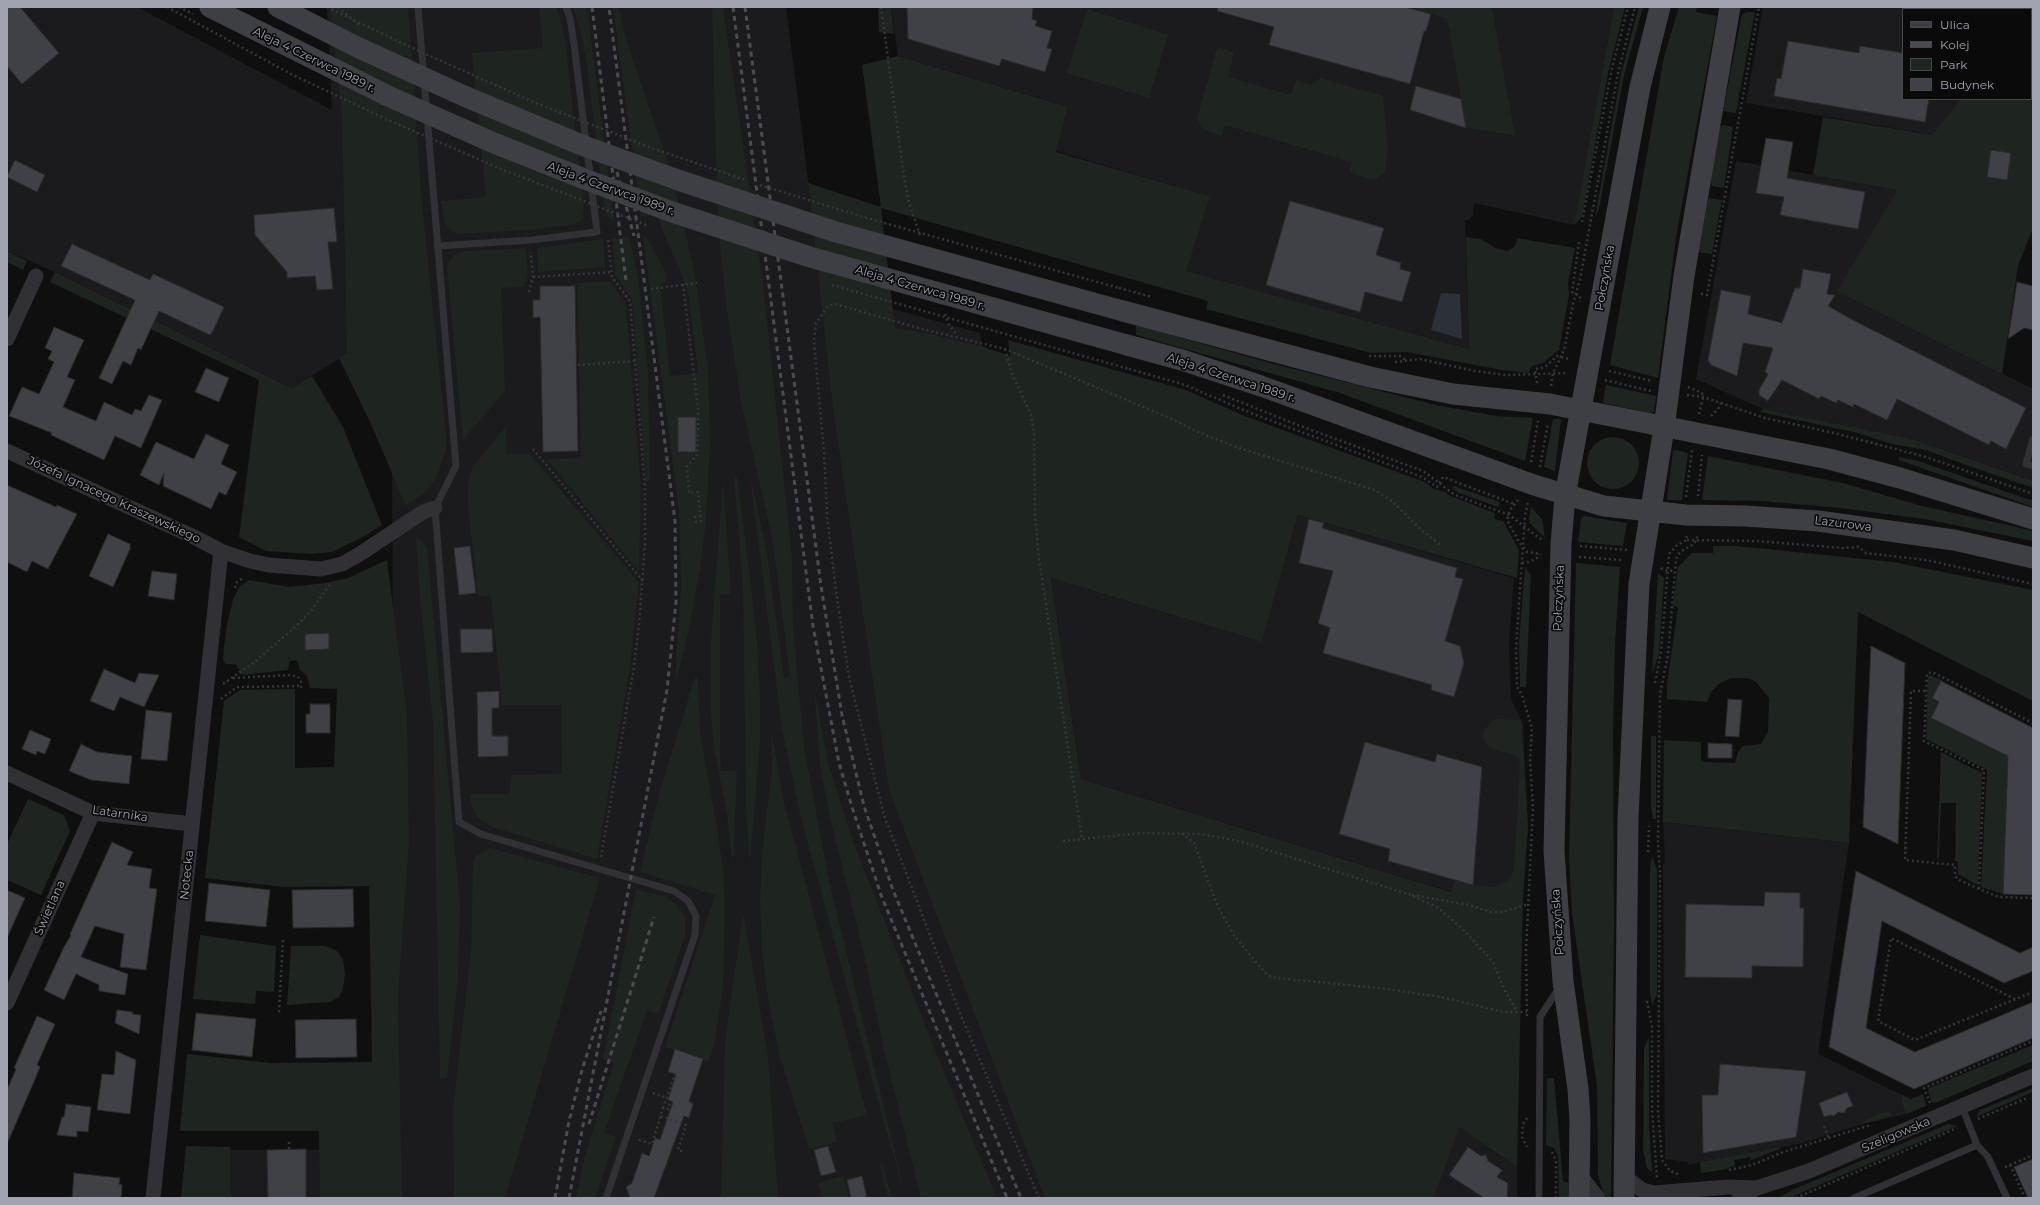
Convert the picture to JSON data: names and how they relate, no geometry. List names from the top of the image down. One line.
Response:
{"streets":{"main road":["Aleja 4 Czerwca 1989 r.","Połczyńska","Lazurowa"],"street":["Józefa Ignacego Kraszewskiego","Latarnika","Notecka","Świetlana","Szeligowska"]},"crossings":[["Aleja 4 Czerwca 1989 r.","Połczyńska"],["Aleja 4 Czerwca 1989 r.","Lazurowa"],["Józefa Ignacego Kraszewskiego","Notecka"],["Latarnika","Notecka"],["Latarnika","Świetlana"]],"legend":["Ulica","Kolej","Park","Budynek"]}
